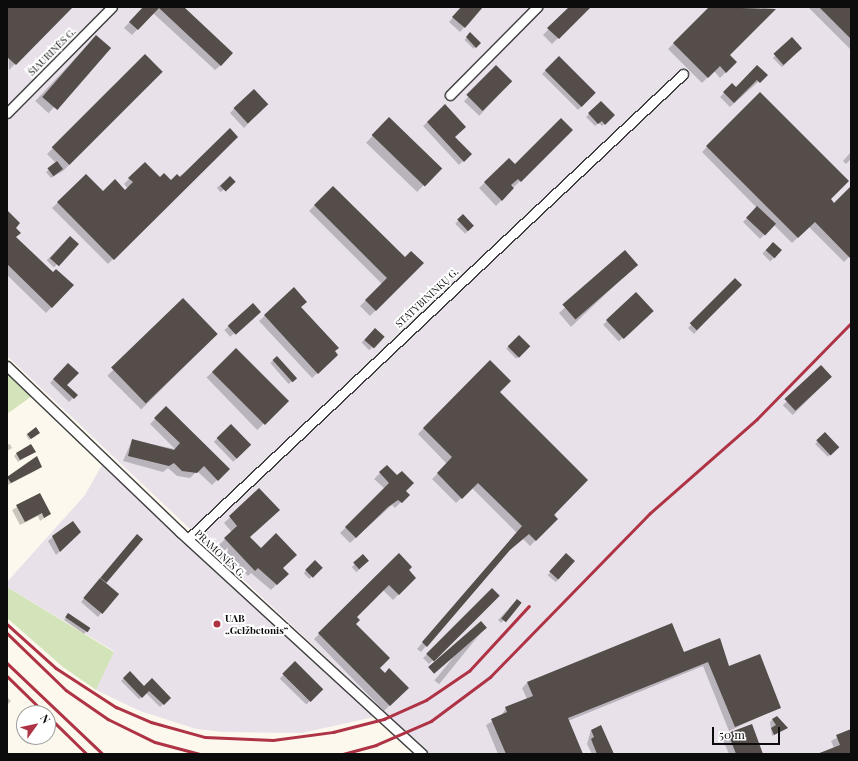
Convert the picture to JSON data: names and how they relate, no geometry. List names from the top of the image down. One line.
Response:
{"streets":{"street":["ŠIAURINĖS G.","STATYBININKŲ G.","PRAMONĖS G."]},"crossings":[["STATYBININKŲ G.","PRAMONĖS G."]],"places":["UAB „Gelžbetonis“"],"scale_bar":"50 m","north":"top right"}
